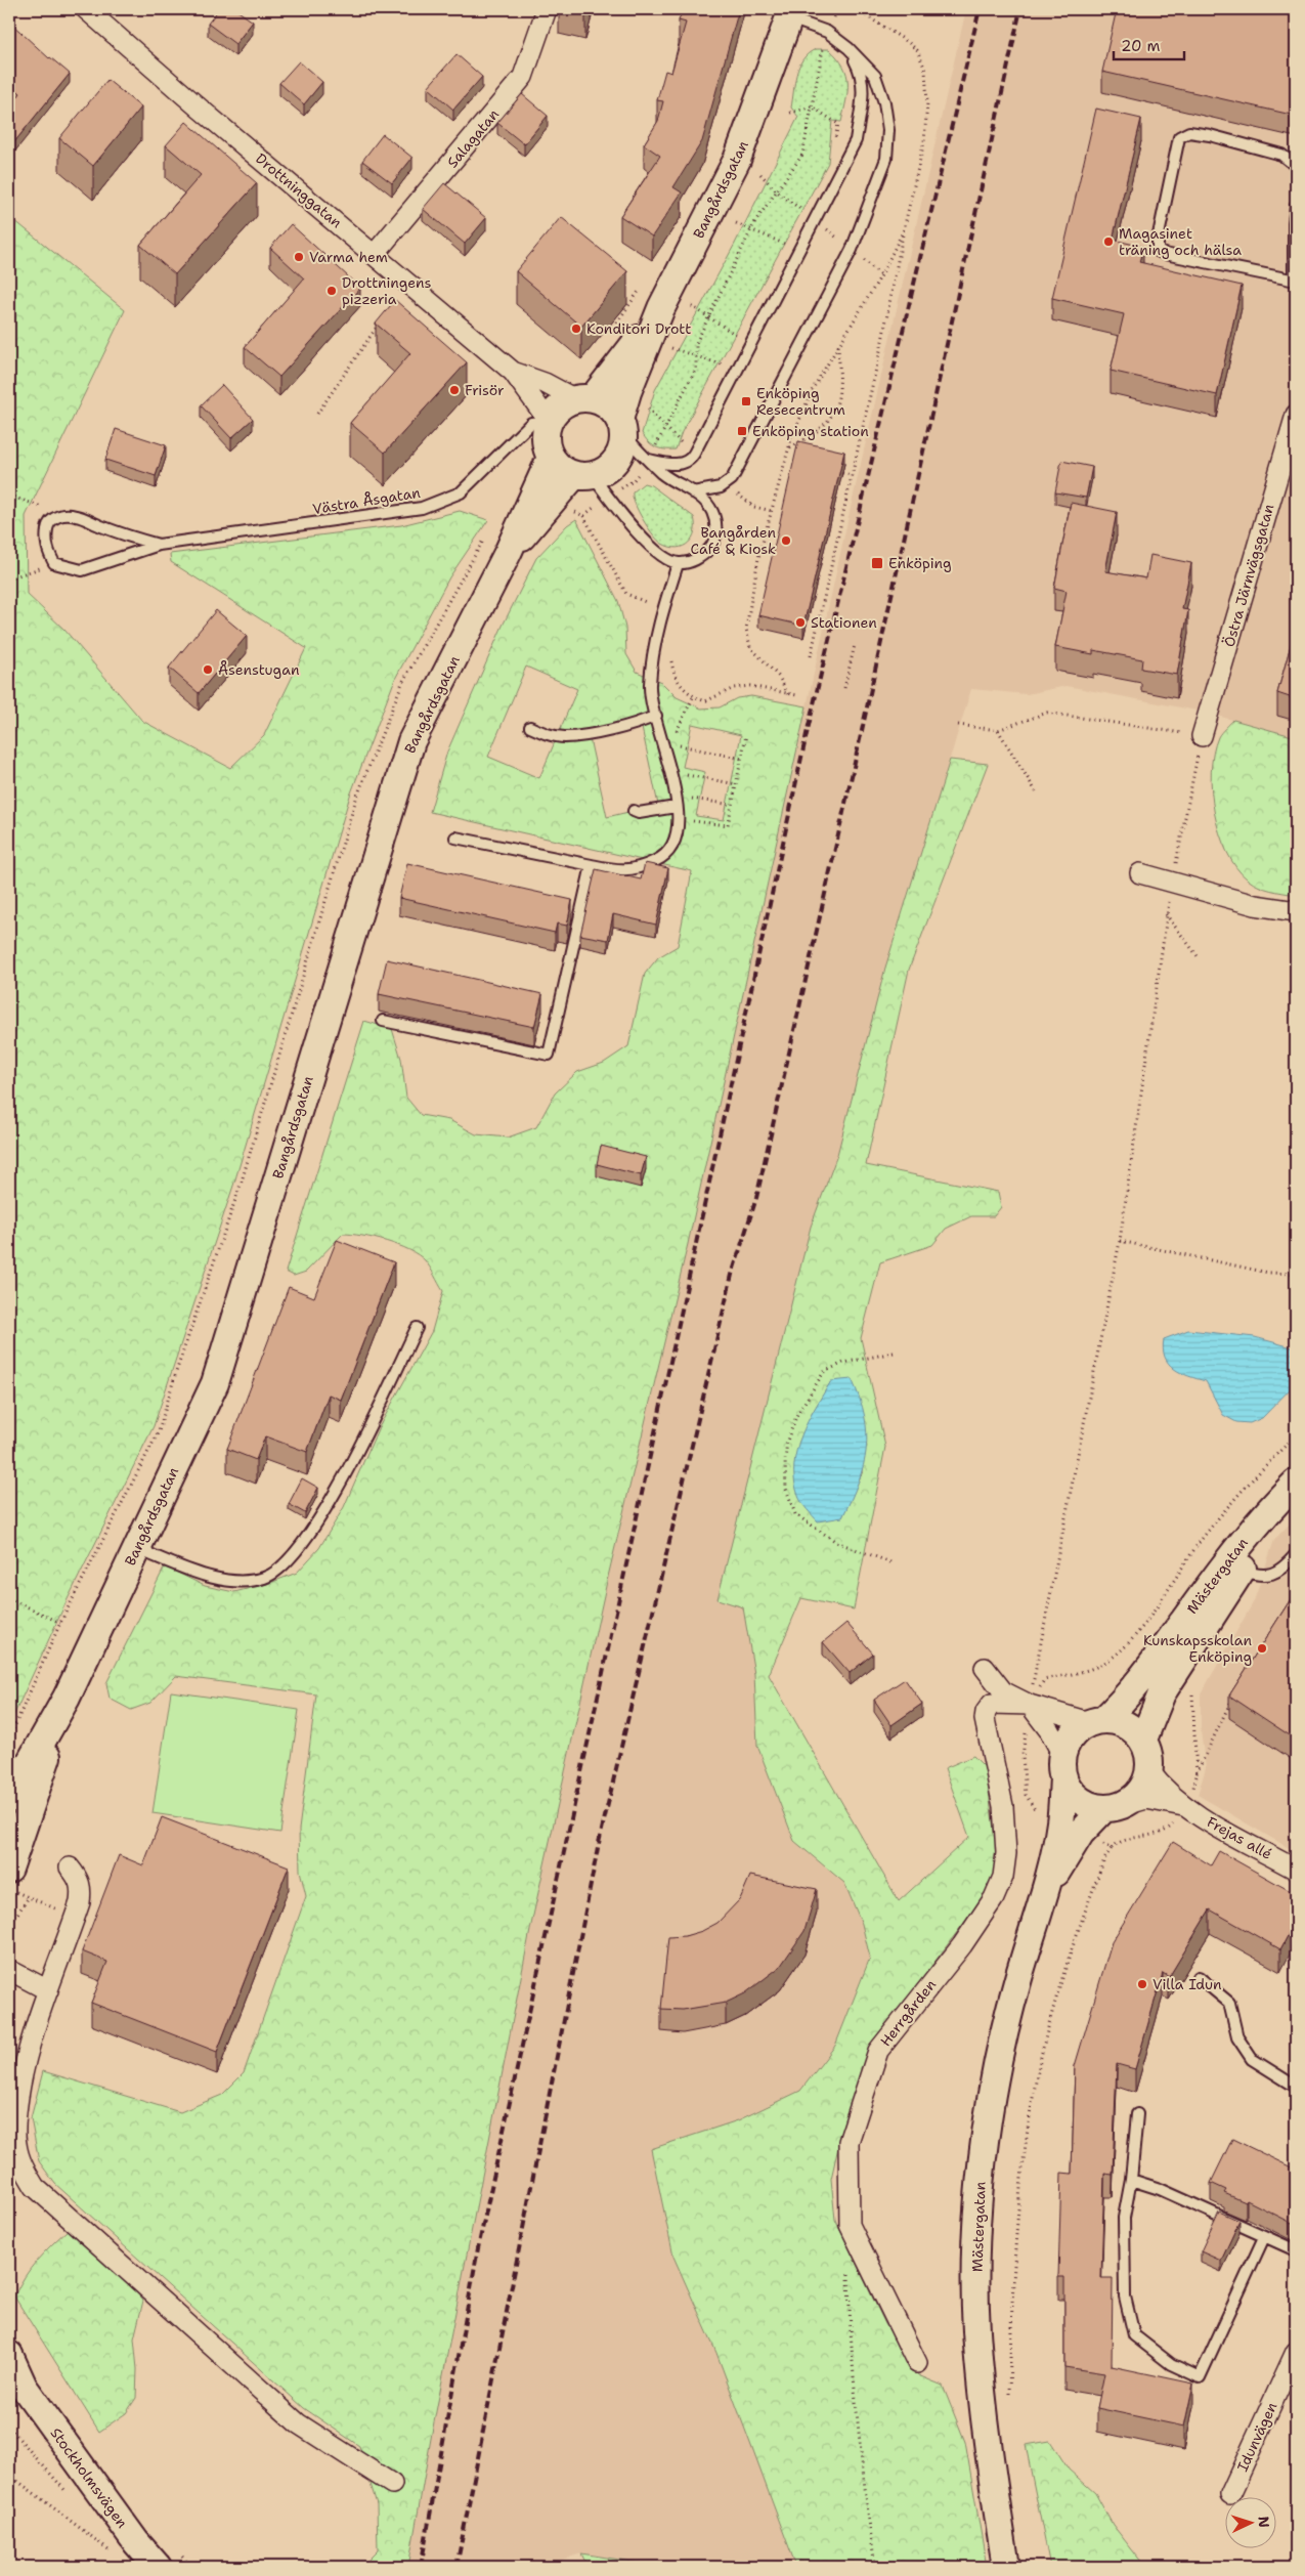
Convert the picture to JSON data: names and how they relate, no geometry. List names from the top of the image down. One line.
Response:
{"streets":{"main road":["Bangårdsgatan","Mästergatan","Stockholmsvägen"],"street":["Salagatan","Drottninggatan","Östra Järnvägsgatan","Frejas allé","Herrgården","Idunvägen"],"lane":["Västra Åsgatan"]},"crossings":[["Salagatan","Drottninggatan"],["Bangårdsgatan","Drottninggatan"],["Bangårdsgatan","Västra Åsgatan"],["Drottninggatan","Västra Åsgatan"],["Mästergatan","Frejas allé"]],"places":{"other":["Magasinet träning och hälsa","Varma hem","Drottningens pizzeria","Konditori Drott","Frisör","Bangården Café & Kiosk","Stationen","Åsenstugan","Kunskapsskolan Enköping","Villa Idun"],"transit":["Enköping Resecentrum","Enköping station","Enköping"]},"scale_bar":"20 m","north":"right"}
